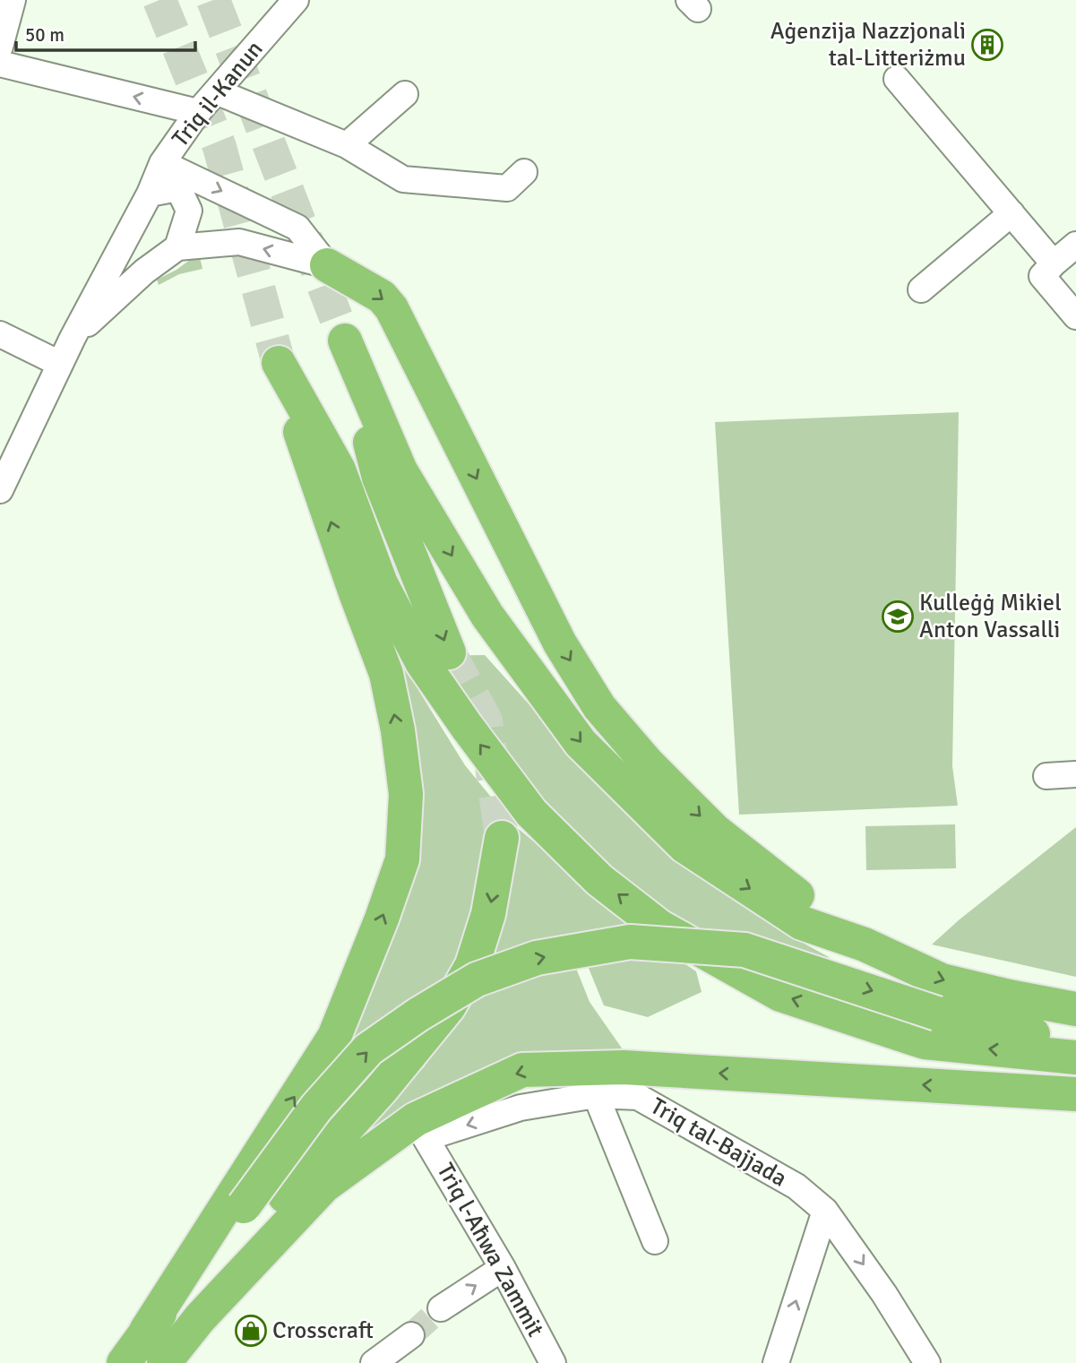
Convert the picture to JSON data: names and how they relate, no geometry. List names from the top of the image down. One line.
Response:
{"streets":{"street":["Triq il-Kanun","Triq tal-Bajjada","Triq l-Aħwa Zammit"]},"crossings":[["Triq tal-Bajjada","Triq l-Aħwa Zammit"]],"places":{"building":["Aġenzija Nazzjonali tal-Litteriżmu"],"school or university":["Kulleġġ Mikiel Anton Vassalli"],"shop":["Crosscraft"]},"scale_bar":"50 m"}
